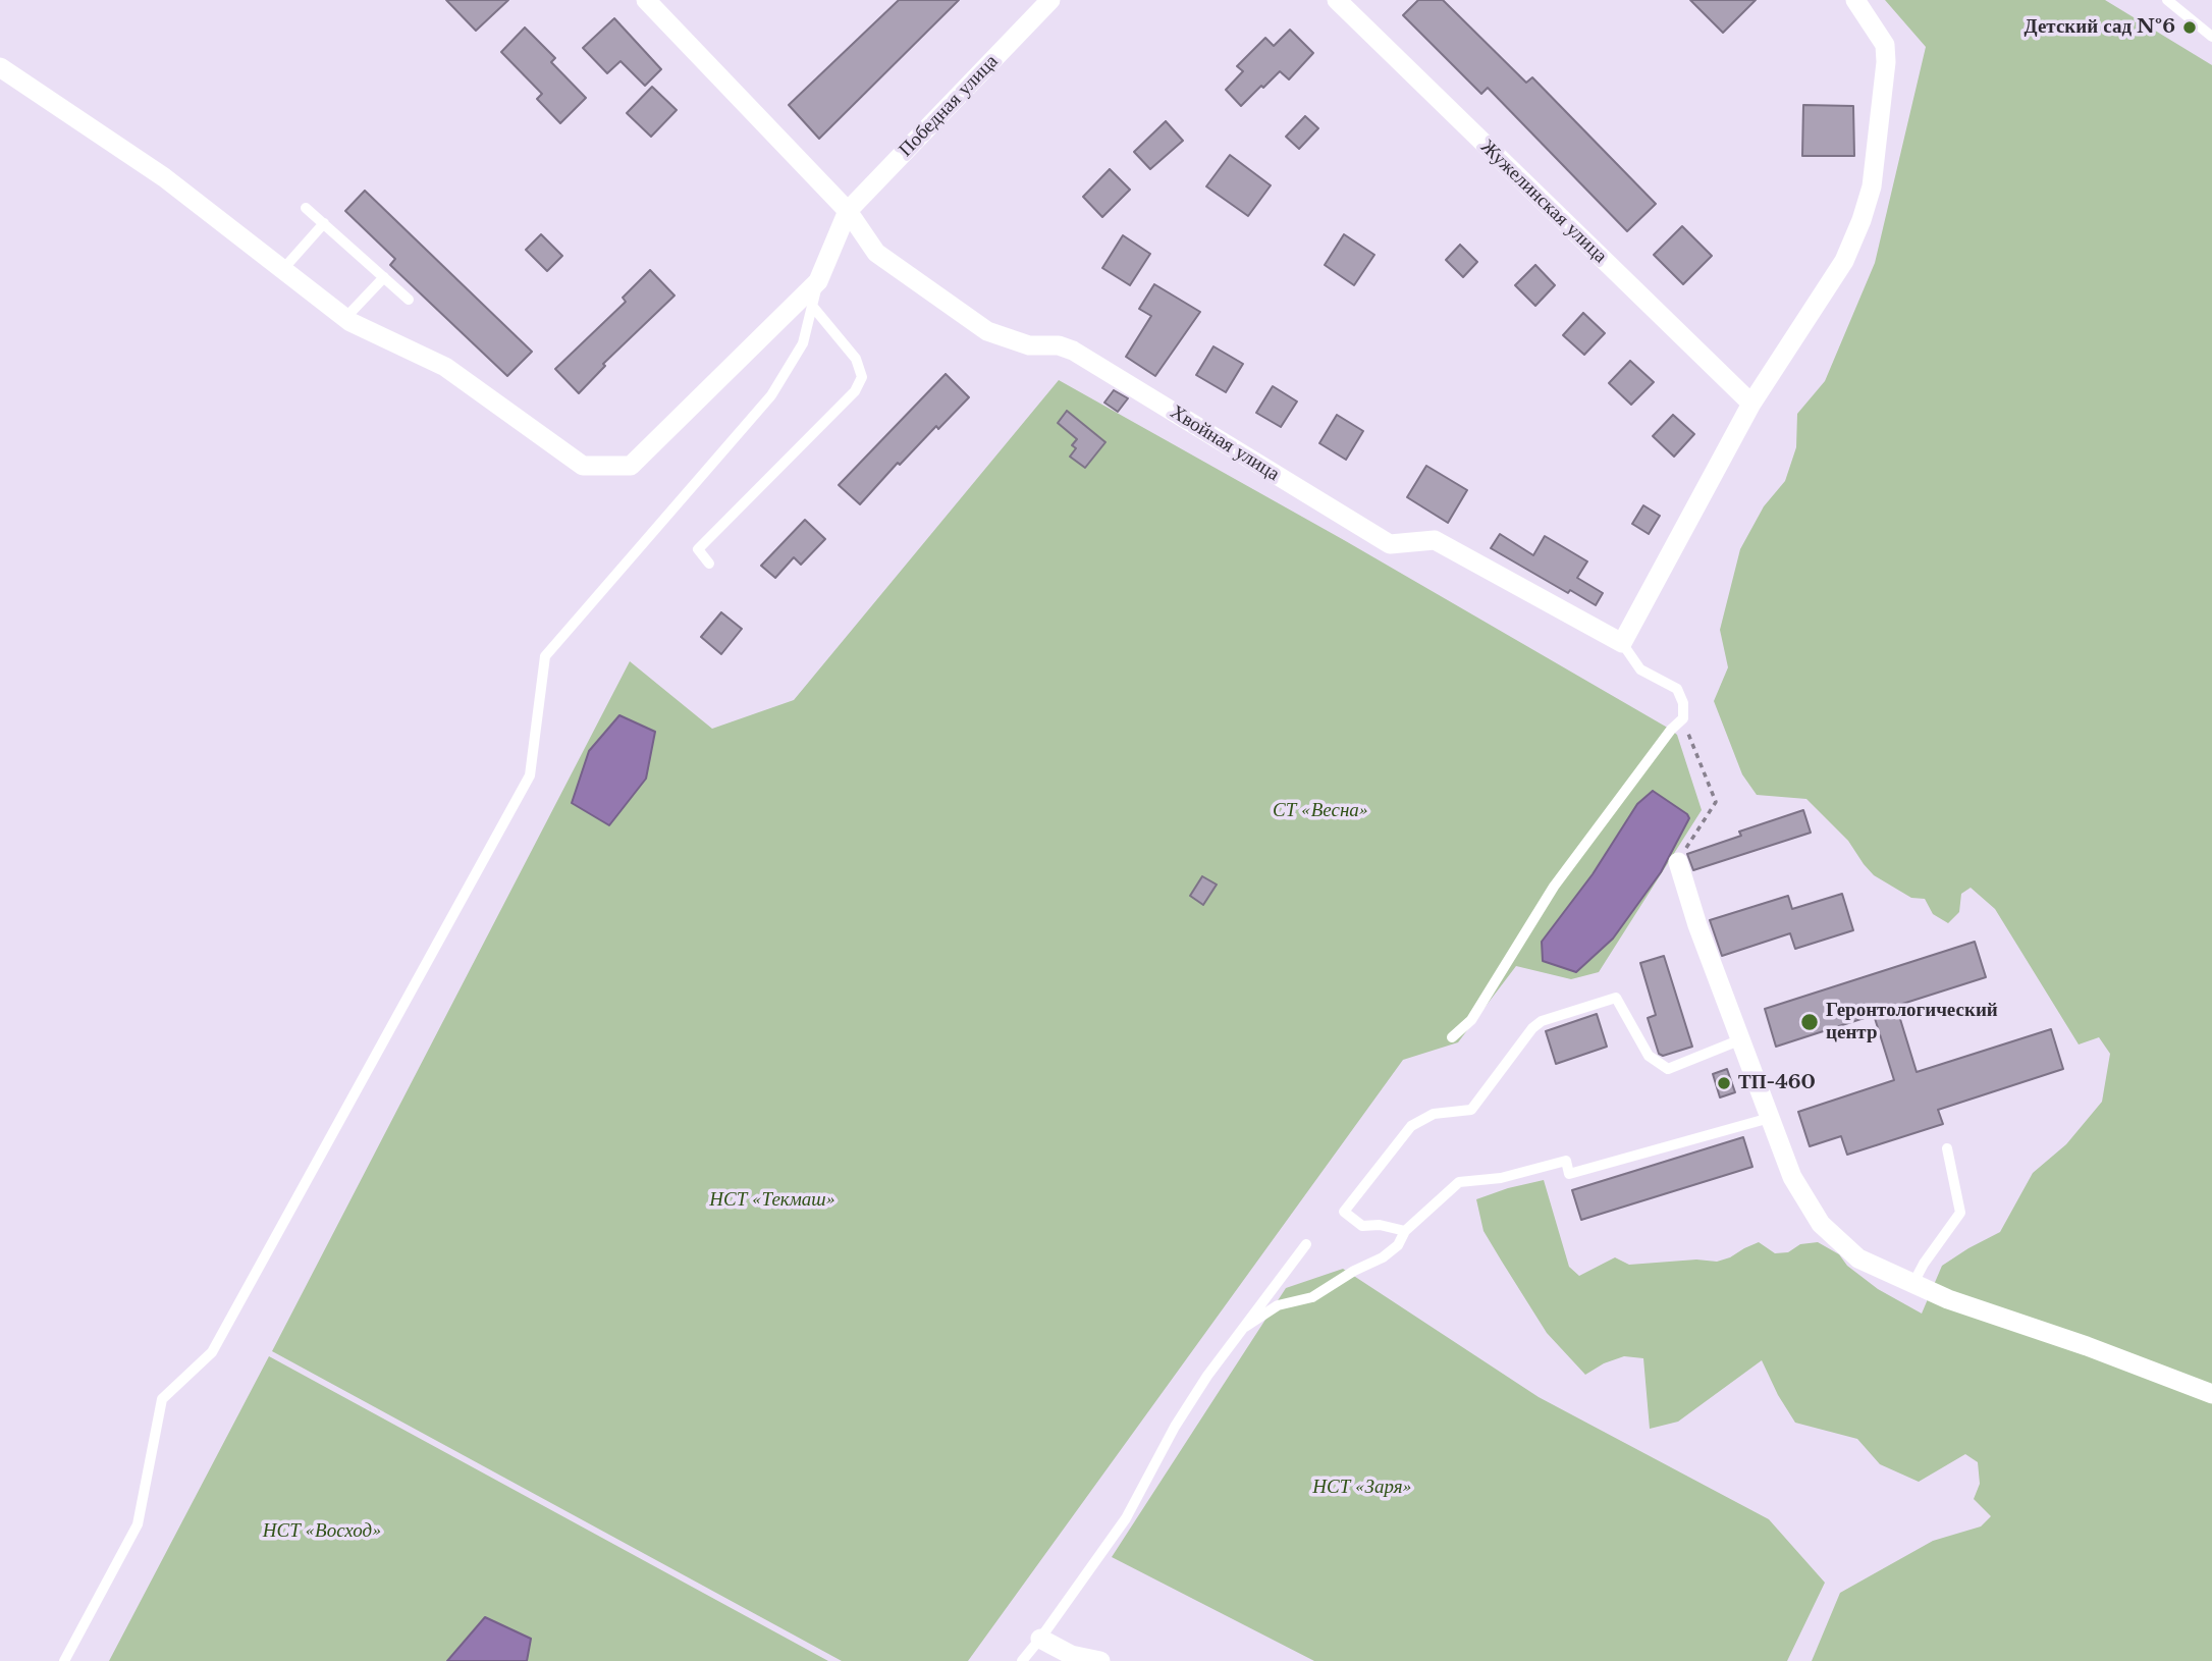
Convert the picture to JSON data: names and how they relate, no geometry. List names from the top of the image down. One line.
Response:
{"streets":{"street":["Победная улица","Жужелинская улица","Хвойная улица"]},"crossings":[["Победная улица","Хвойная улица"]],"parks":["СТ «Весна»","НСТ «Текмаш»","НСТ «Заря»","НСТ «Восход»"],"places":["Детский сад №6","Геронтологический центр","ТП-460"]}
